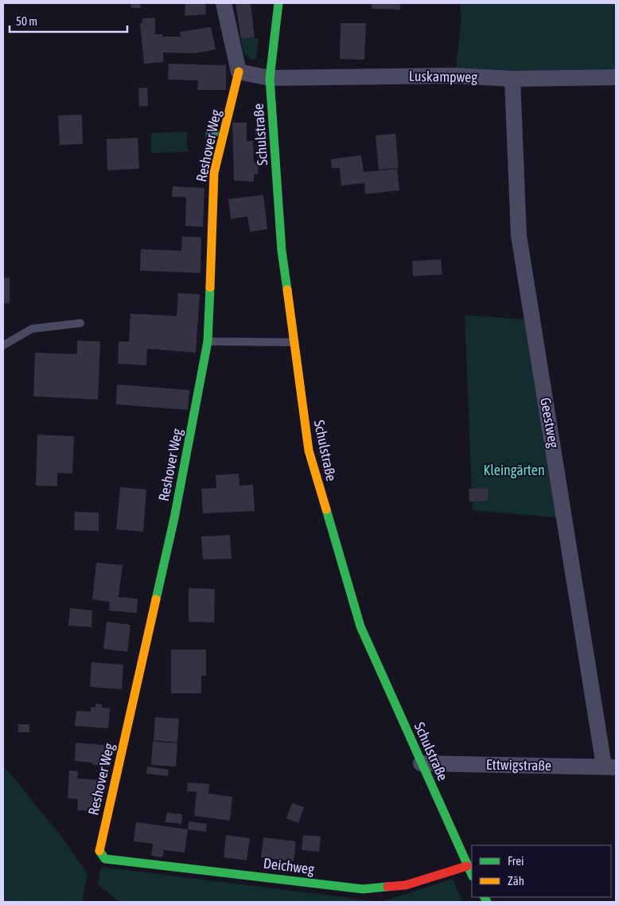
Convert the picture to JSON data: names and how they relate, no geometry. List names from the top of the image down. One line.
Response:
{"streets":{"street":["Luskampweg","Schulstraße","Reshover Weg","Geestweg","Ettwigstraße","Deichweg"]},"crossings":[["Luskampweg","Schulstraße"],["Luskampweg","Reshover Weg"],["Luskampweg","Geestweg"],["Schulstraße","Ettwigstraße"],["Schulstraße","Deichweg"],["Reshover Weg","Deichweg"],["Geestweg","Ettwigstraße"]],"parks":["Kleingärten"],"legend":["Frei","Zäh"],"scale_bar":"50 m"}
